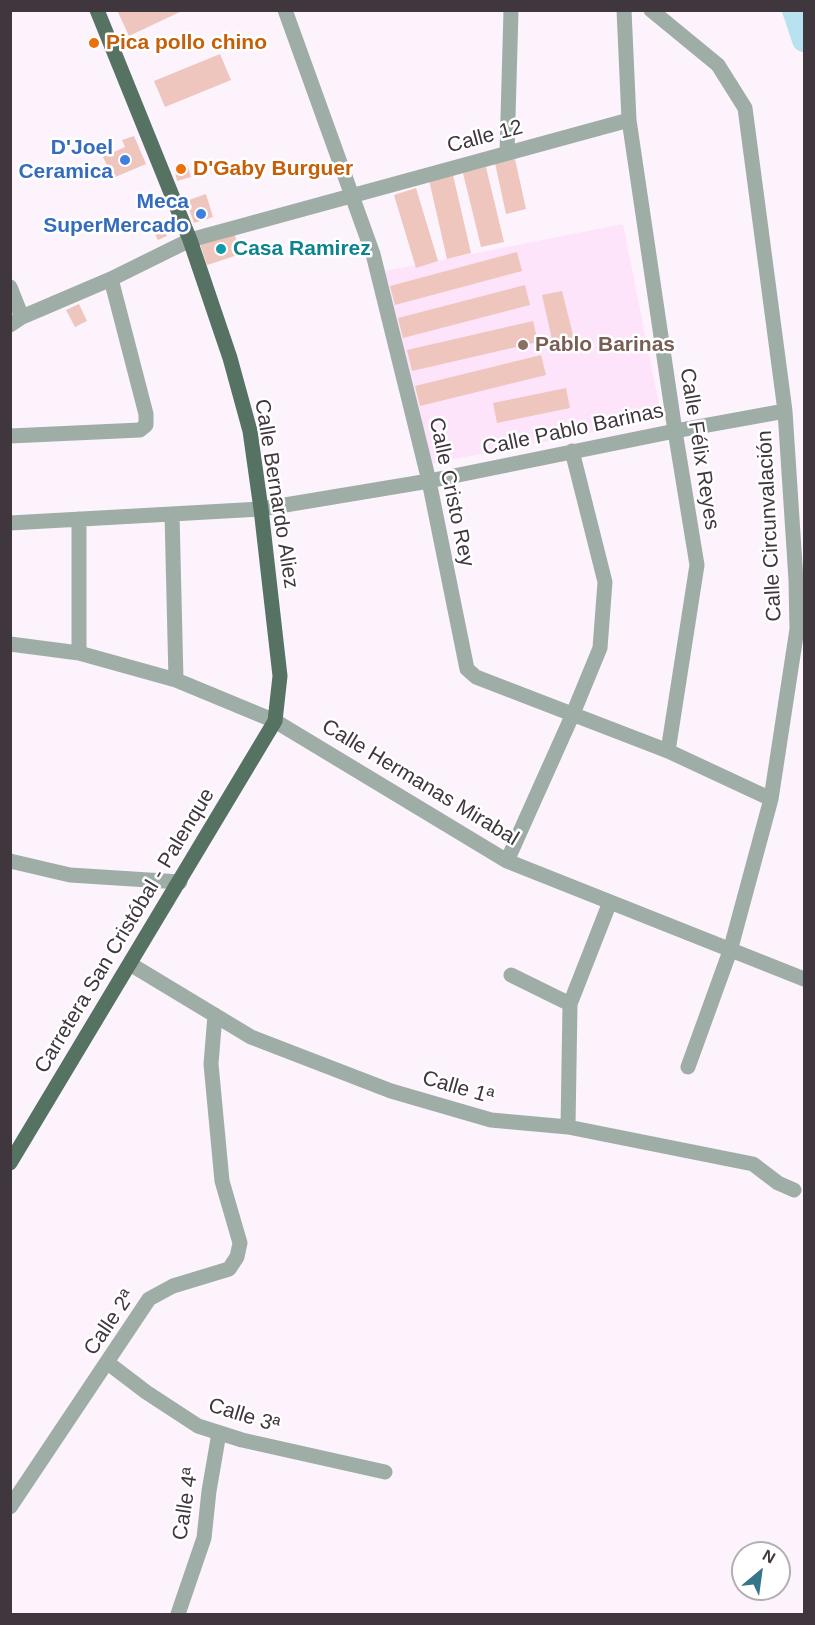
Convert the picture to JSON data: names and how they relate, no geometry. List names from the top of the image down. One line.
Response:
{"streets":{"main road":["Calle Bernardo Aliez","Carretera San Cristóbal - Palenque"],"street":["Calle 12","Calle Pablo Barinas","Calle Félix Reyes","Calle Cristo Rey","Calle Circunvalación","Calle Hermanas Mirabal","Calle 1ª","Calle 2ª","Calle 3ª","Calle 4ª"]},"crossings":[["Calle 12","Calle Félix Reyes"],["Calle 12","Calle Cristo Rey"],["Calle 12","Calle Bernardo Aliez"],["Calle Pablo Barinas","Calle Félix Reyes"],["Calle Pablo Barinas","Calle Cristo Rey"],["Calle Pablo Barinas","Calle Bernardo Aliez"],["Calle Pablo Barinas","Calle Circunvalación"],["Calle Félix Reyes","Calle Cristo Rey"],["Calle Cristo Rey","Calle Circunvalación"],["Calle Bernardo Aliez","Calle Hermanas Mirabal"],["Calle Bernardo Aliez","Carretera San Cristóbal - Palenque"],["Calle Circunvalación","Calle Hermanas Mirabal"],["Calle Hermanas Mirabal","Carretera San Cristóbal - Palenque"],["Carretera San Cristóbal - Palenque","Calle 1ª"],["Calle 1ª","Calle 2ª"],["Calle 2ª","Calle 3ª"],["Calle 3ª","Calle 4ª"]],"places":["Pica pollo chino","D'Joel Ceramica","D'Gaby Burguer","Meca SuperMercado","Casa Ramirez","Pablo Barinas"],"north":"top right"}
